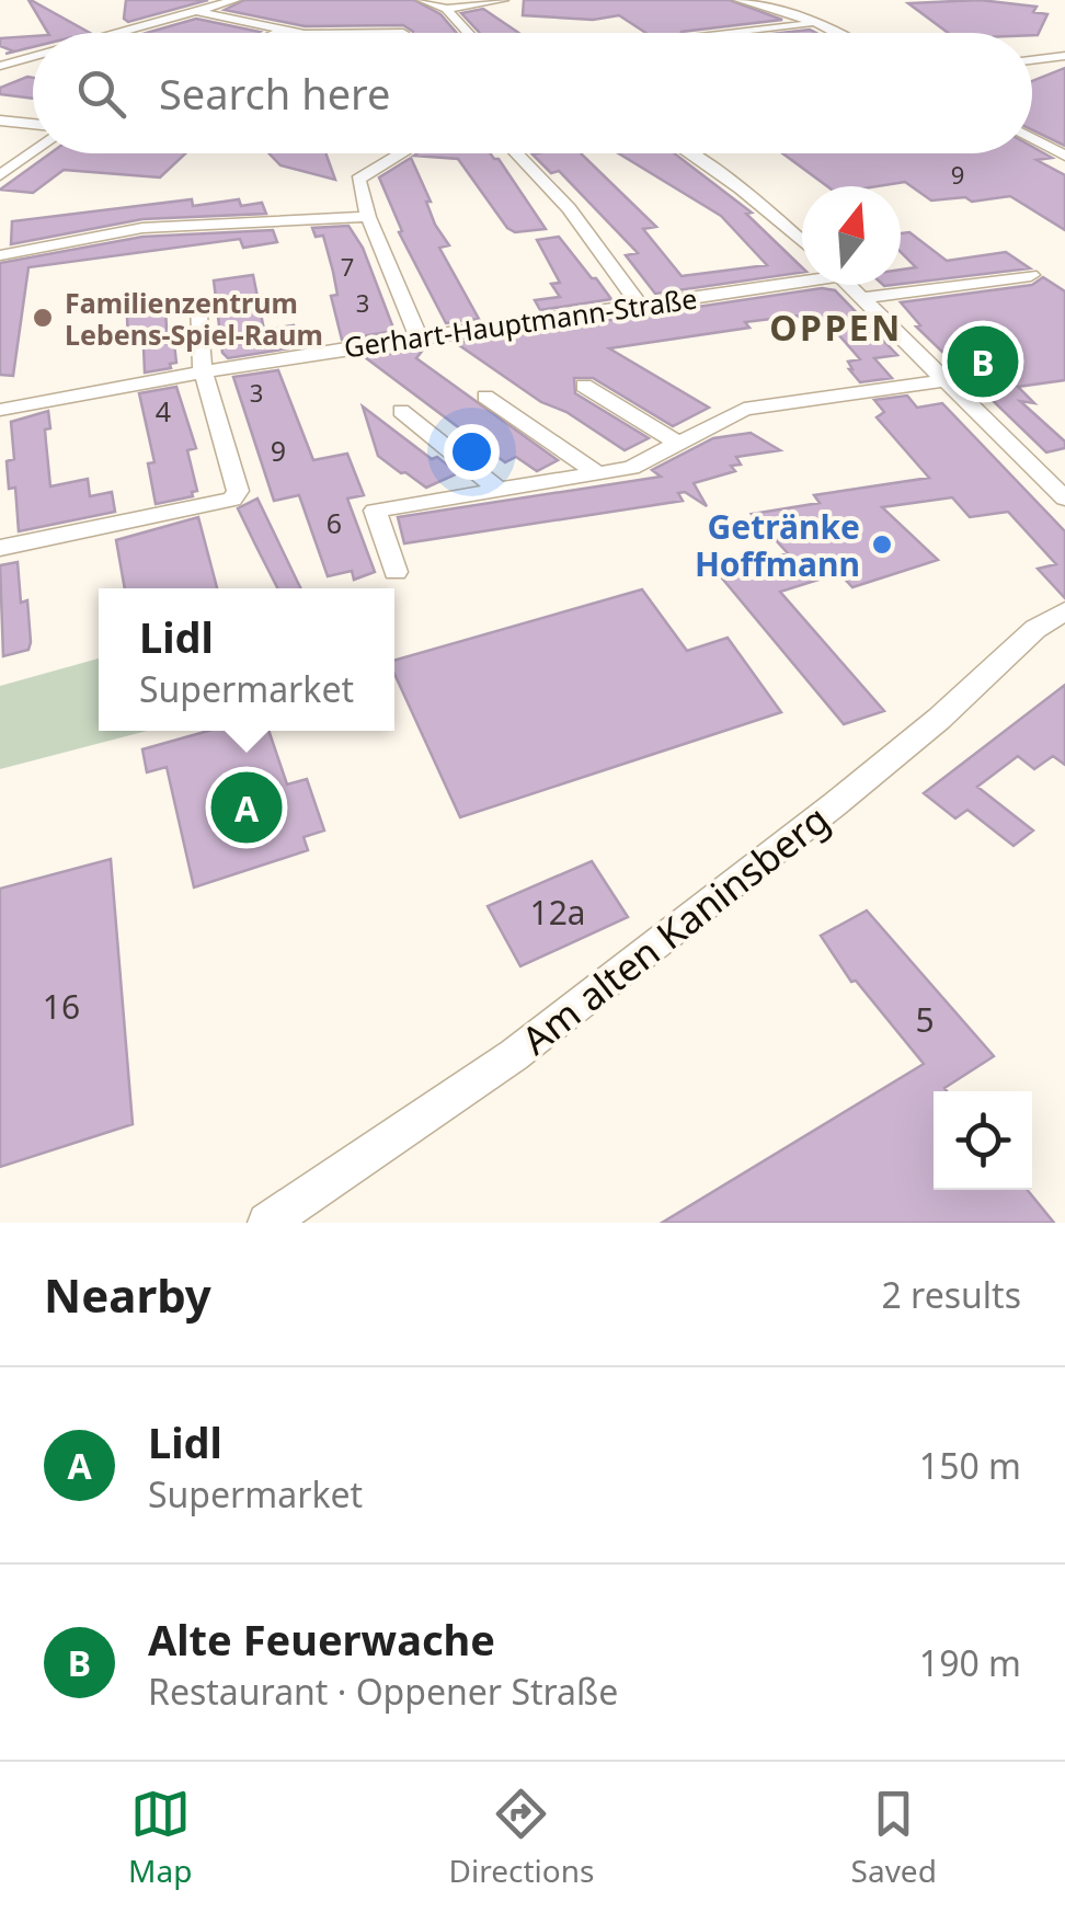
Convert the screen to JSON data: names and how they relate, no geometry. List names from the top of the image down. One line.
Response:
{"streets":{"street":["Gerhart-Hauptmann-Straße","Am alten Kaninsberg"]},"districts":["OPPEN"],"places":["Familienzentrum Lebens-Spiel-Raum","Getränke Hoffmann"],"house_numbers":["9","7","3","3","4","9","6","12а","16","5"],"north":"top","page":{"search":"Search here","pins":["B","A"],"popup":["Lidl","Supermarket"],"heading":["Nearby","2 results"],"list":[{"mark":"A","name":"Lidl","note":"Supermarket","value":"150 m"},{"mark":"B","name":"Alte Feuerwache","note":"Restaurant · Oppener Straße","value":"190 m"}],"nav":["Map","Directions","Saved"]}}
